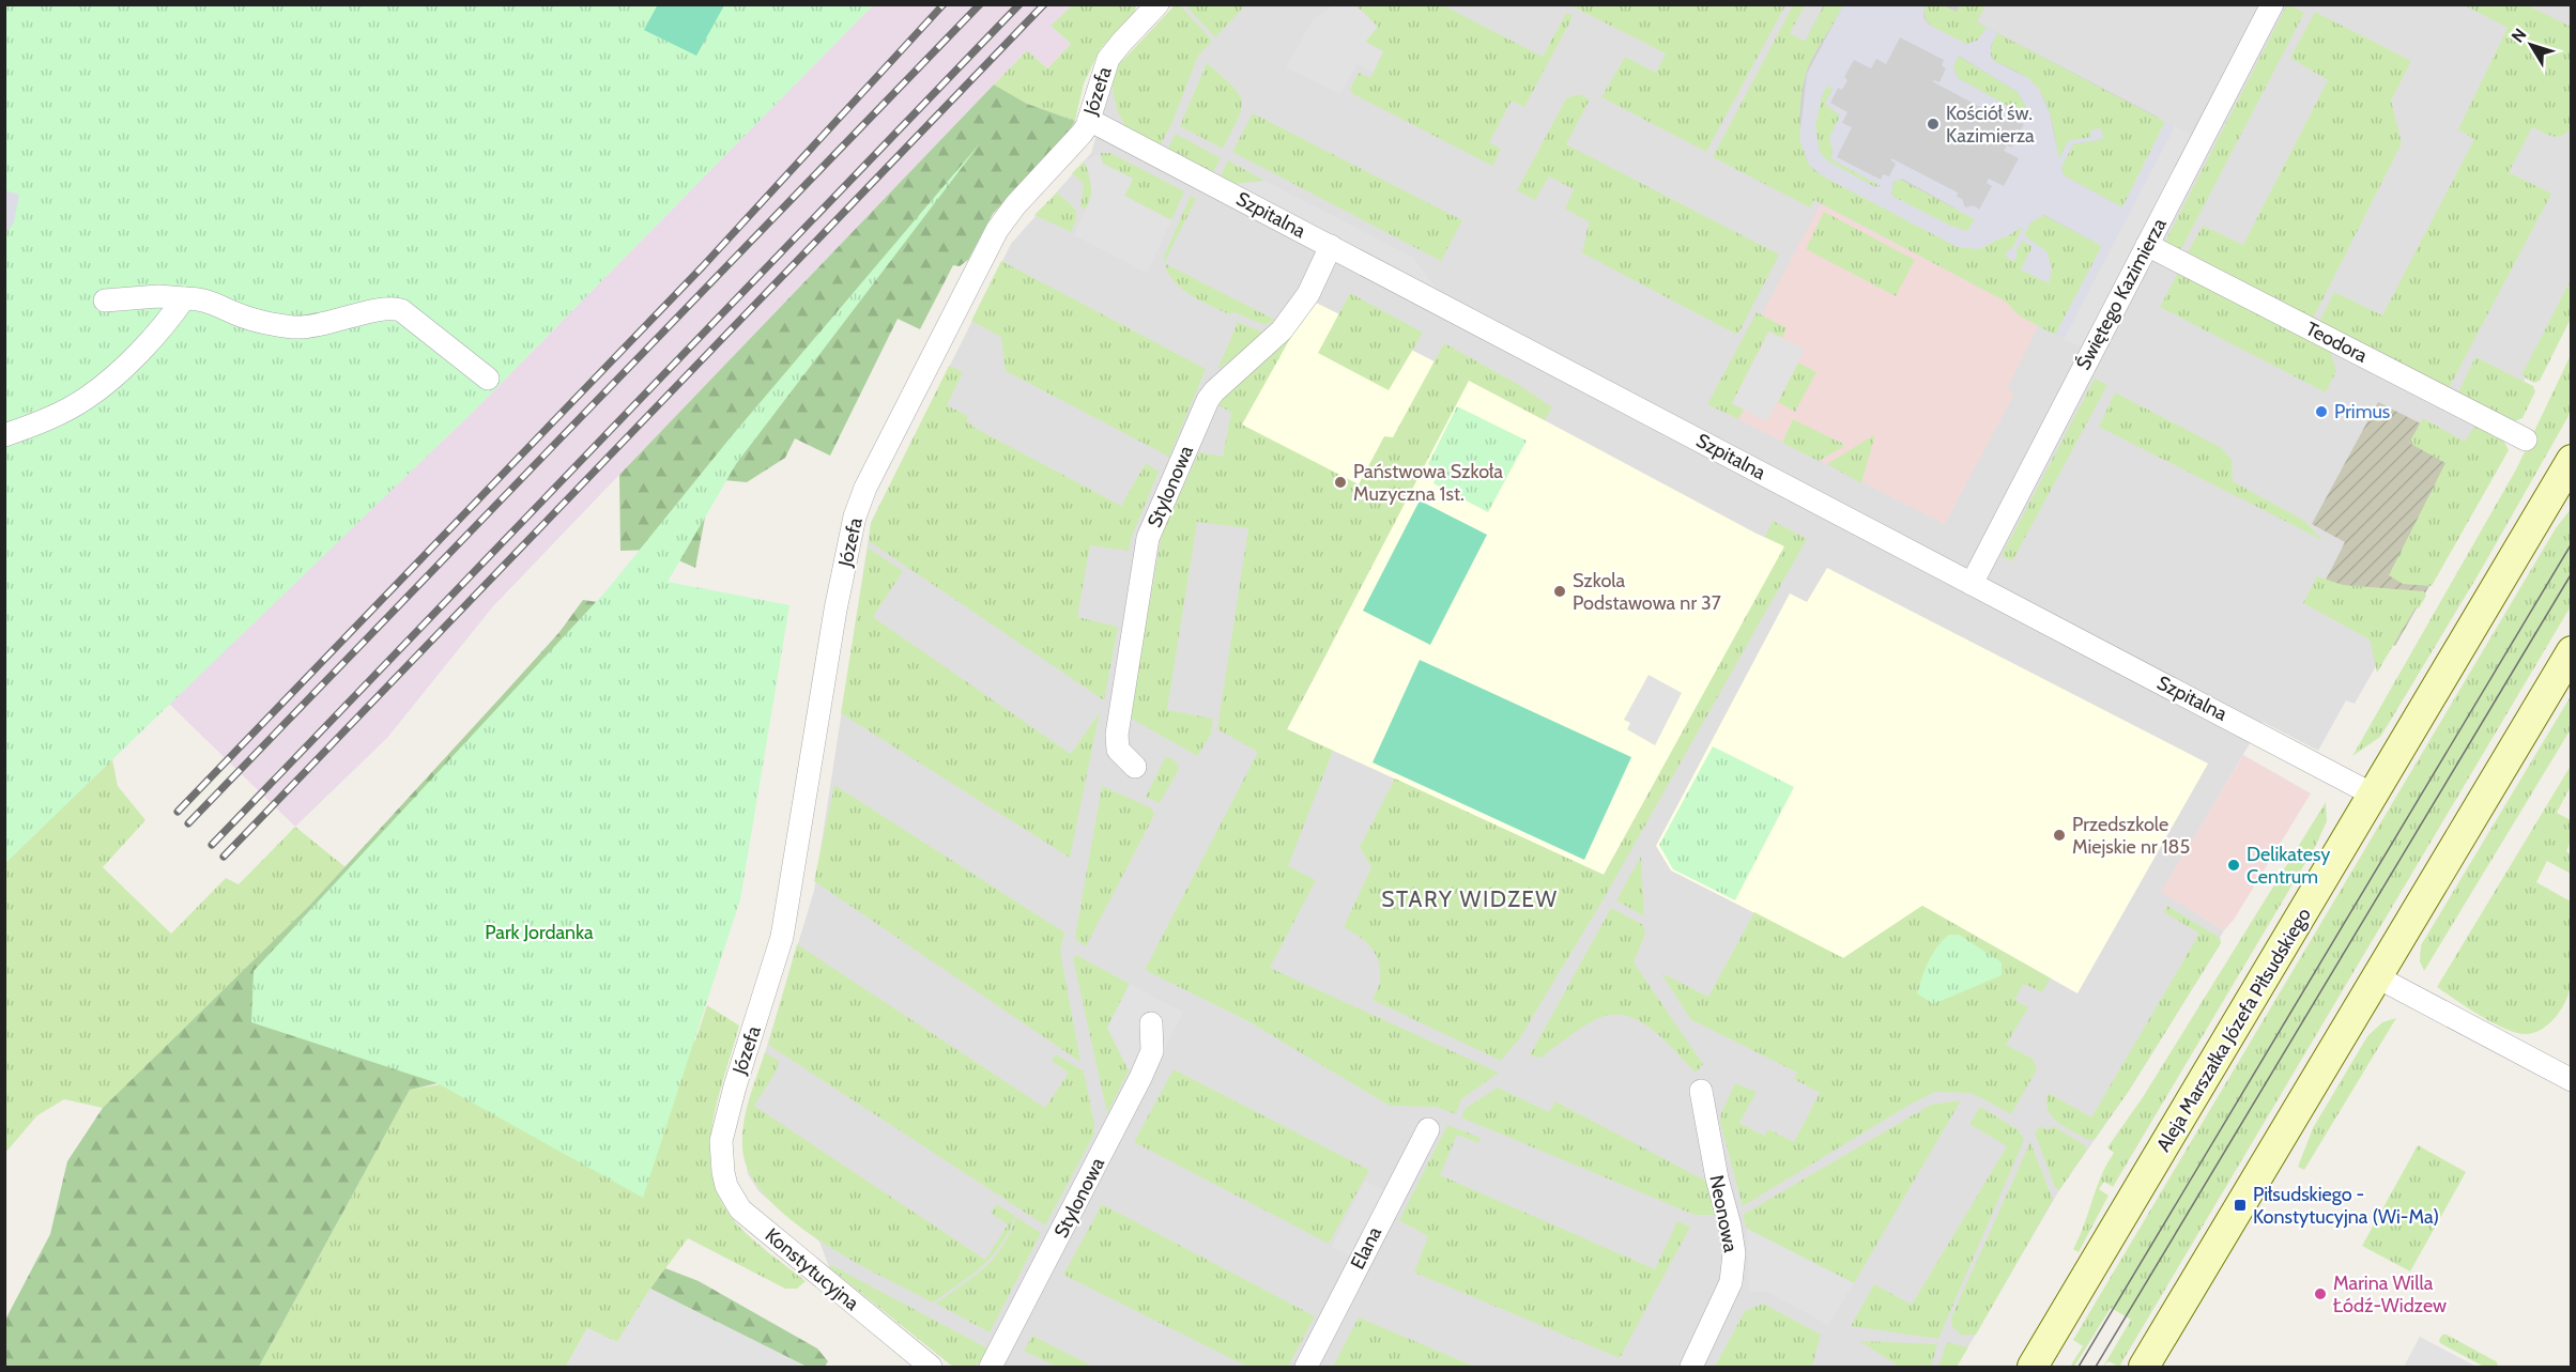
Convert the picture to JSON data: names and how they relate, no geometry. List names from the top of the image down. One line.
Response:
{"streets":{"main road":["Aleja Marszałka Józefa Piłsudskiego"],"street":["Józefa","Szpitalna","Świętego Kazimierza","Teodora","Stylonowa","Neonowa","Elana","Konstytucyjna"]},"crossings":[["Józefa","Szpitalna"],["Józefa","Konstytucyjna"],["Szpitalna","Świętego Kazimierza"],["Szpitalna","Stylonowa"],["Szpitalna","Aleja Marszałka Józefa Piłsudskiego"],["Świętego Kazimierza","Teodora"]],"districts":["STARY WIDZEW"],"parks":["Park Jordanka"],"places":{"other":["Kościół św. Kazimierza","Primus","Państwowa Szkoła Muzyczna 1st.","Szkola Podstawowa nr 37","Przedszkole Miejskie nr 185","Delikatesy Centrum","Marina Willa Łódź-Widzew"],"transit":["Piłsudskiego - Konstytucyjna (Wi-Ma)"]},"north":"top left"}
